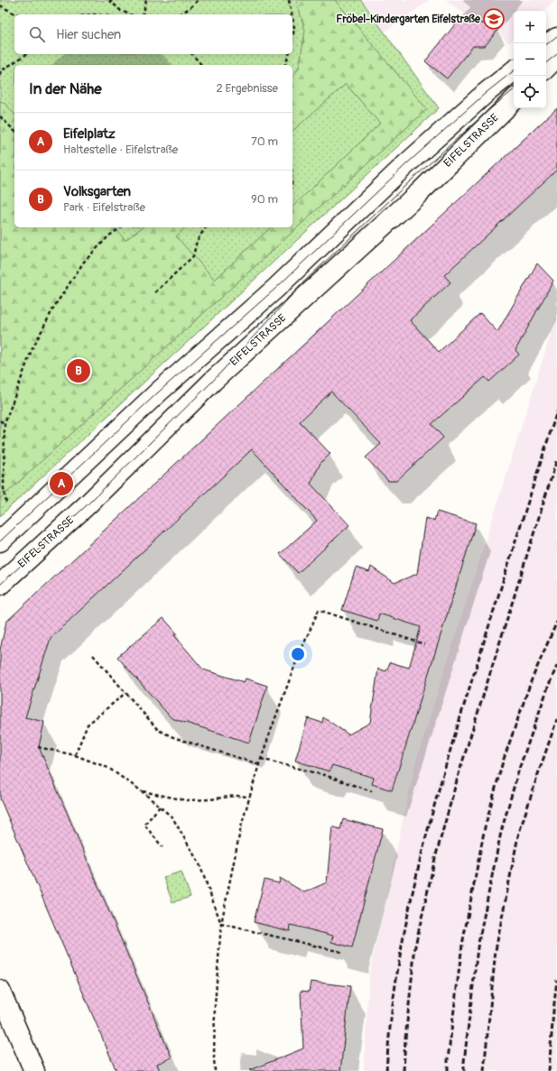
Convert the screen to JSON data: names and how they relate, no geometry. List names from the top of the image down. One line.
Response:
{"streets":{"street":["EIFELSTRASSE"]},"places":{"school or university":["Fröbel-Kindergarten Eifelstraße"]},"page":{"map_buttons":["+","−"],"search":"Hier suchen","heading":["In der Nähe","2 Ergebnisse"],"list":[{"mark":"A","name":"Eifelplatz","note":"Haltestelle · Eifelstraße","value":"70 m"},{"mark":"B","name":"Volksgarten","note":"Park · Eifelstraße","value":"90 m"}],"pins":["B","A"]}}
